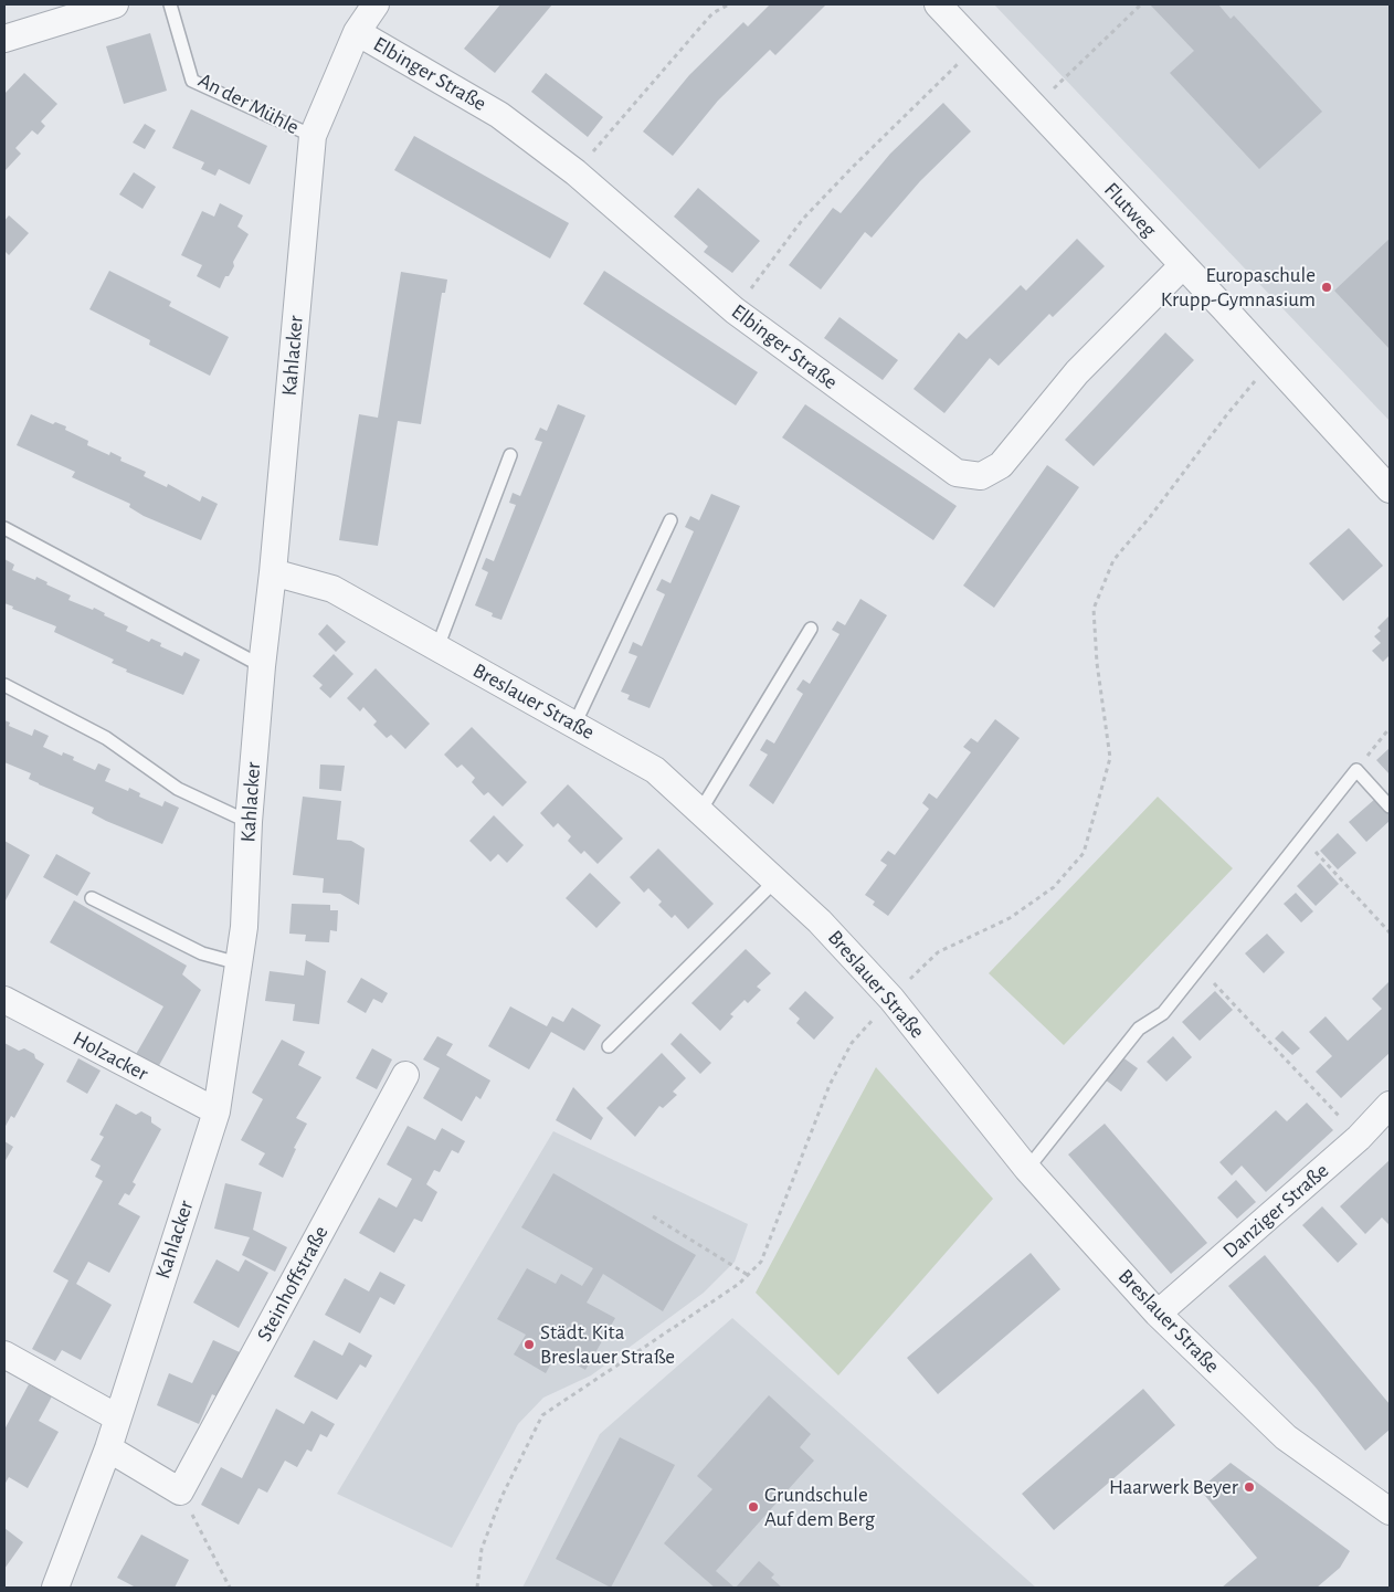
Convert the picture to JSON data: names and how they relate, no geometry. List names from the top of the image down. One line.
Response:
{"streets":{"street":["Elbinger Straße","Flutweg","Kahlacker","Breslauer Straße","Holzacker","Danziger Straße","Steinhoffstraße"],"lane":["An der Mühle"]},"crossings":[["Elbinger Straße","Flutweg"],["Elbinger Straße","Kahlacker"],["An der Mühle","Kahlacker"],["Kahlacker","Breslauer Straße"],["Kahlacker","Holzacker"],["Breslauer Straße","Danziger Straße"]],"places":["Europaschule Krupp-Gymnasium","Städt. Kita Breslauer Straße","Haarwerk Beyer","Grundschule Auf dem Berg"]}
